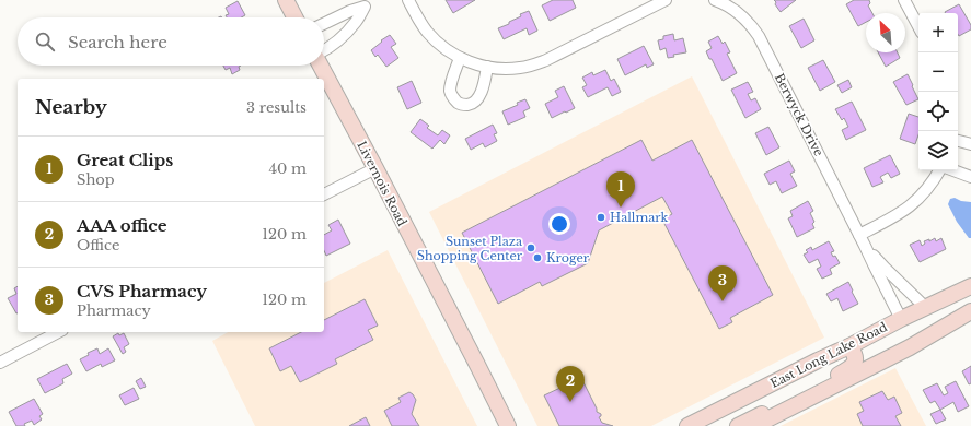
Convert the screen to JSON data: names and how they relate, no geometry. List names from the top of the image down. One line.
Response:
{"streets":{"main road":["Livernois Road","East Long Lake Road"],"street":["Berwyck Drive"]},"crossings":[["Berwyck Drive","East Long Lake Road"]],"places":["Hallmark","Sunset Plaza Shopping Center","Kroger"],"north":"top left","page":{"map_buttons":["+","−"],"search":"Search here","heading":["Nearby","3 results"],"list":[{"mark":"1","name":"Great Clips","note":"Shop","value":"40 m"},{"mark":"2","name":"AAA office","note":"Office","value":"120 m"},{"mark":"3","name":"CVS Pharmacy","note":"Pharmacy","value":"120 m"}],"pins":["1","3","2"]}}
